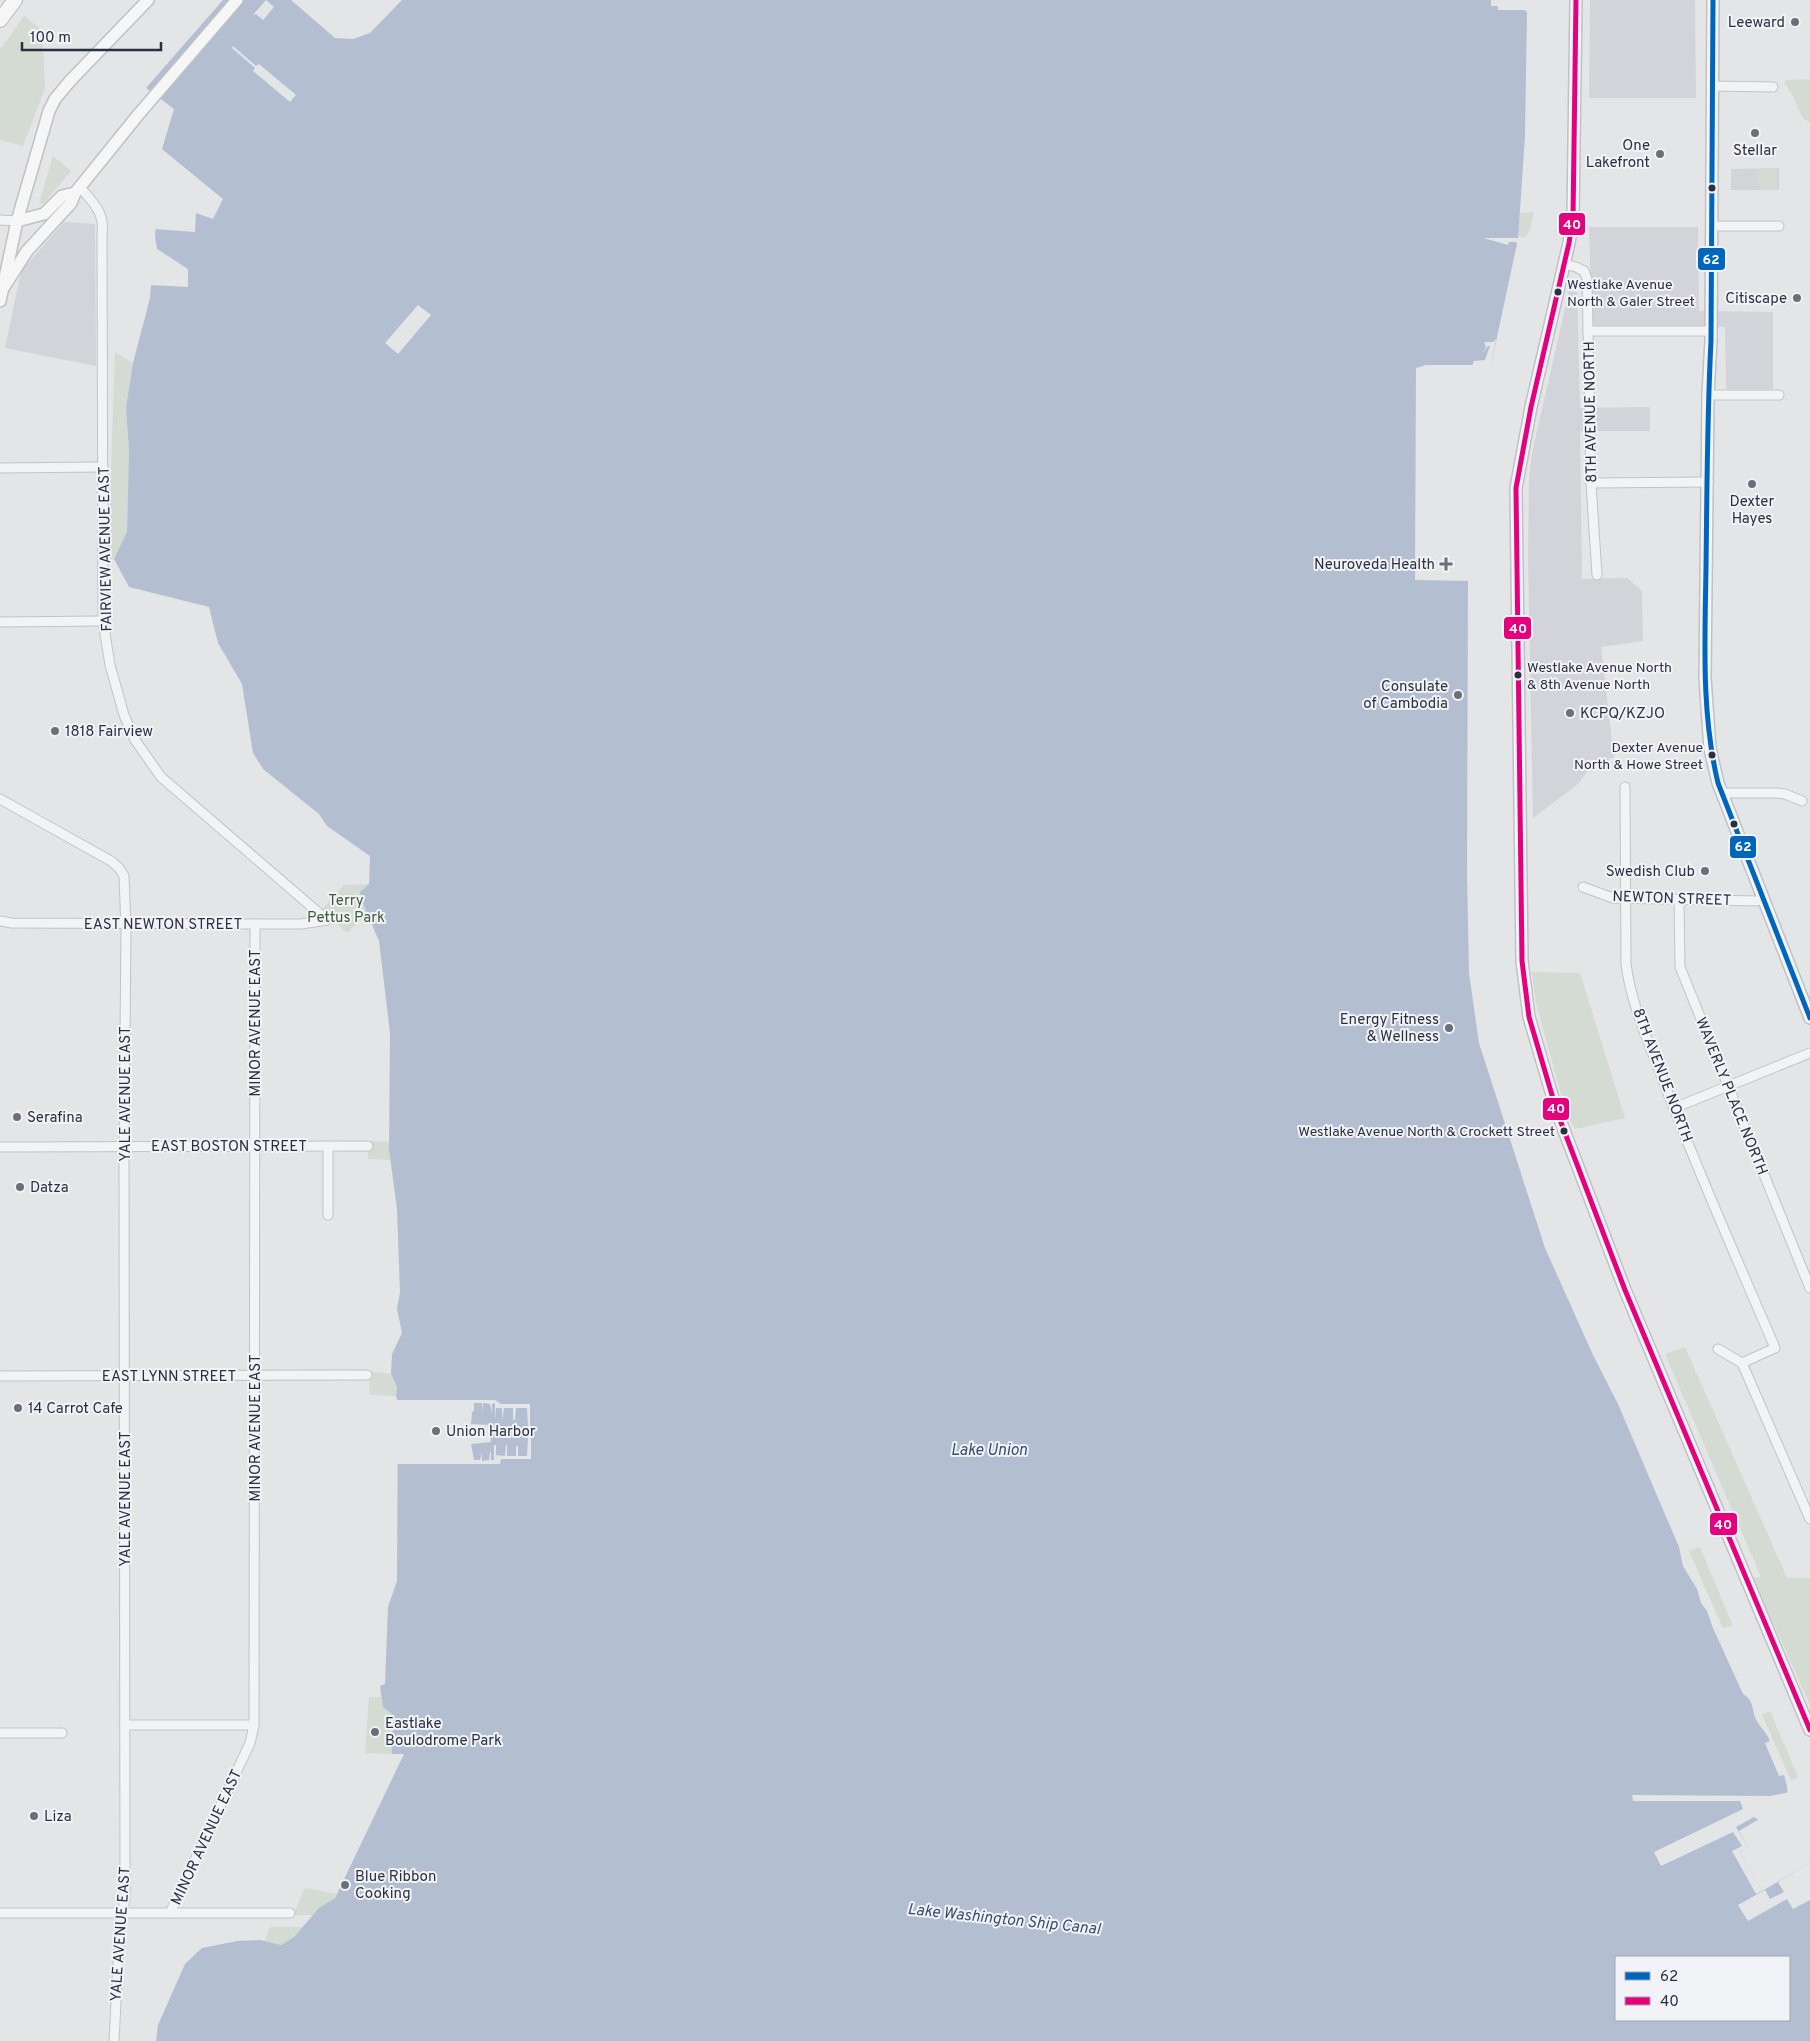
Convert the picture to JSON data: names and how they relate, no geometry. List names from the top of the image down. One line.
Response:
{"streets":{"street":["8TH AVENUE NORTH","FAIRVIEW AVENUE EAST","NEWTON STREET","EAST NEWTON STREET","MINOR AVENUE EAST","YALE AVENUE EAST","WAVERLY PLACE NORTH","EAST BOSTON STREET","EAST LYNN STREET"]},"crossings":[["8TH AVENUE NORTH","NEWTON STREET"],["FAIRVIEW AVENUE EAST","EAST NEWTON STREET"],["NEWTON STREET","WAVERLY PLACE NORTH"],["EAST NEWTON STREET","MINOR AVENUE EAST"],["EAST NEWTON STREET","YALE AVENUE EAST"],["MINOR AVENUE EAST","EAST BOSTON STREET"],["MINOR AVENUE EAST","EAST LYNN STREET"],["YALE AVENUE EAST","EAST BOSTON STREET"],["YALE AVENUE EAST","EAST LYNN STREET"]],"water":["Lake Union","Lake Washington Ship Canal"],"parks":["Terry Pettus Park"],"places":{"other":["Leeward","Stellar","One Lakefront","Westlake Avenue North & Galer Street","Citiscape","Dexter Hayes","Westlake Avenue North & 8th Avenue North","Consulate of Cambodia","KCPQ/KZJO","1818 Fairview","Dexter Avenue North & Howe Street","Swedish Club","Energy Fitness & Wellness","Serafina","Westlake Avenue North & Crockett Street","Datza","14 Carrot Cafe","Union Harbor","Eastlake Boulodrome Park","Liza","Blue Ribbon Cooking"],"health":["Neuroveda Health"]},"lines":["transit line 62","transit line 40"],"legend":["62","40"],"scale_bar":"100 m"}
